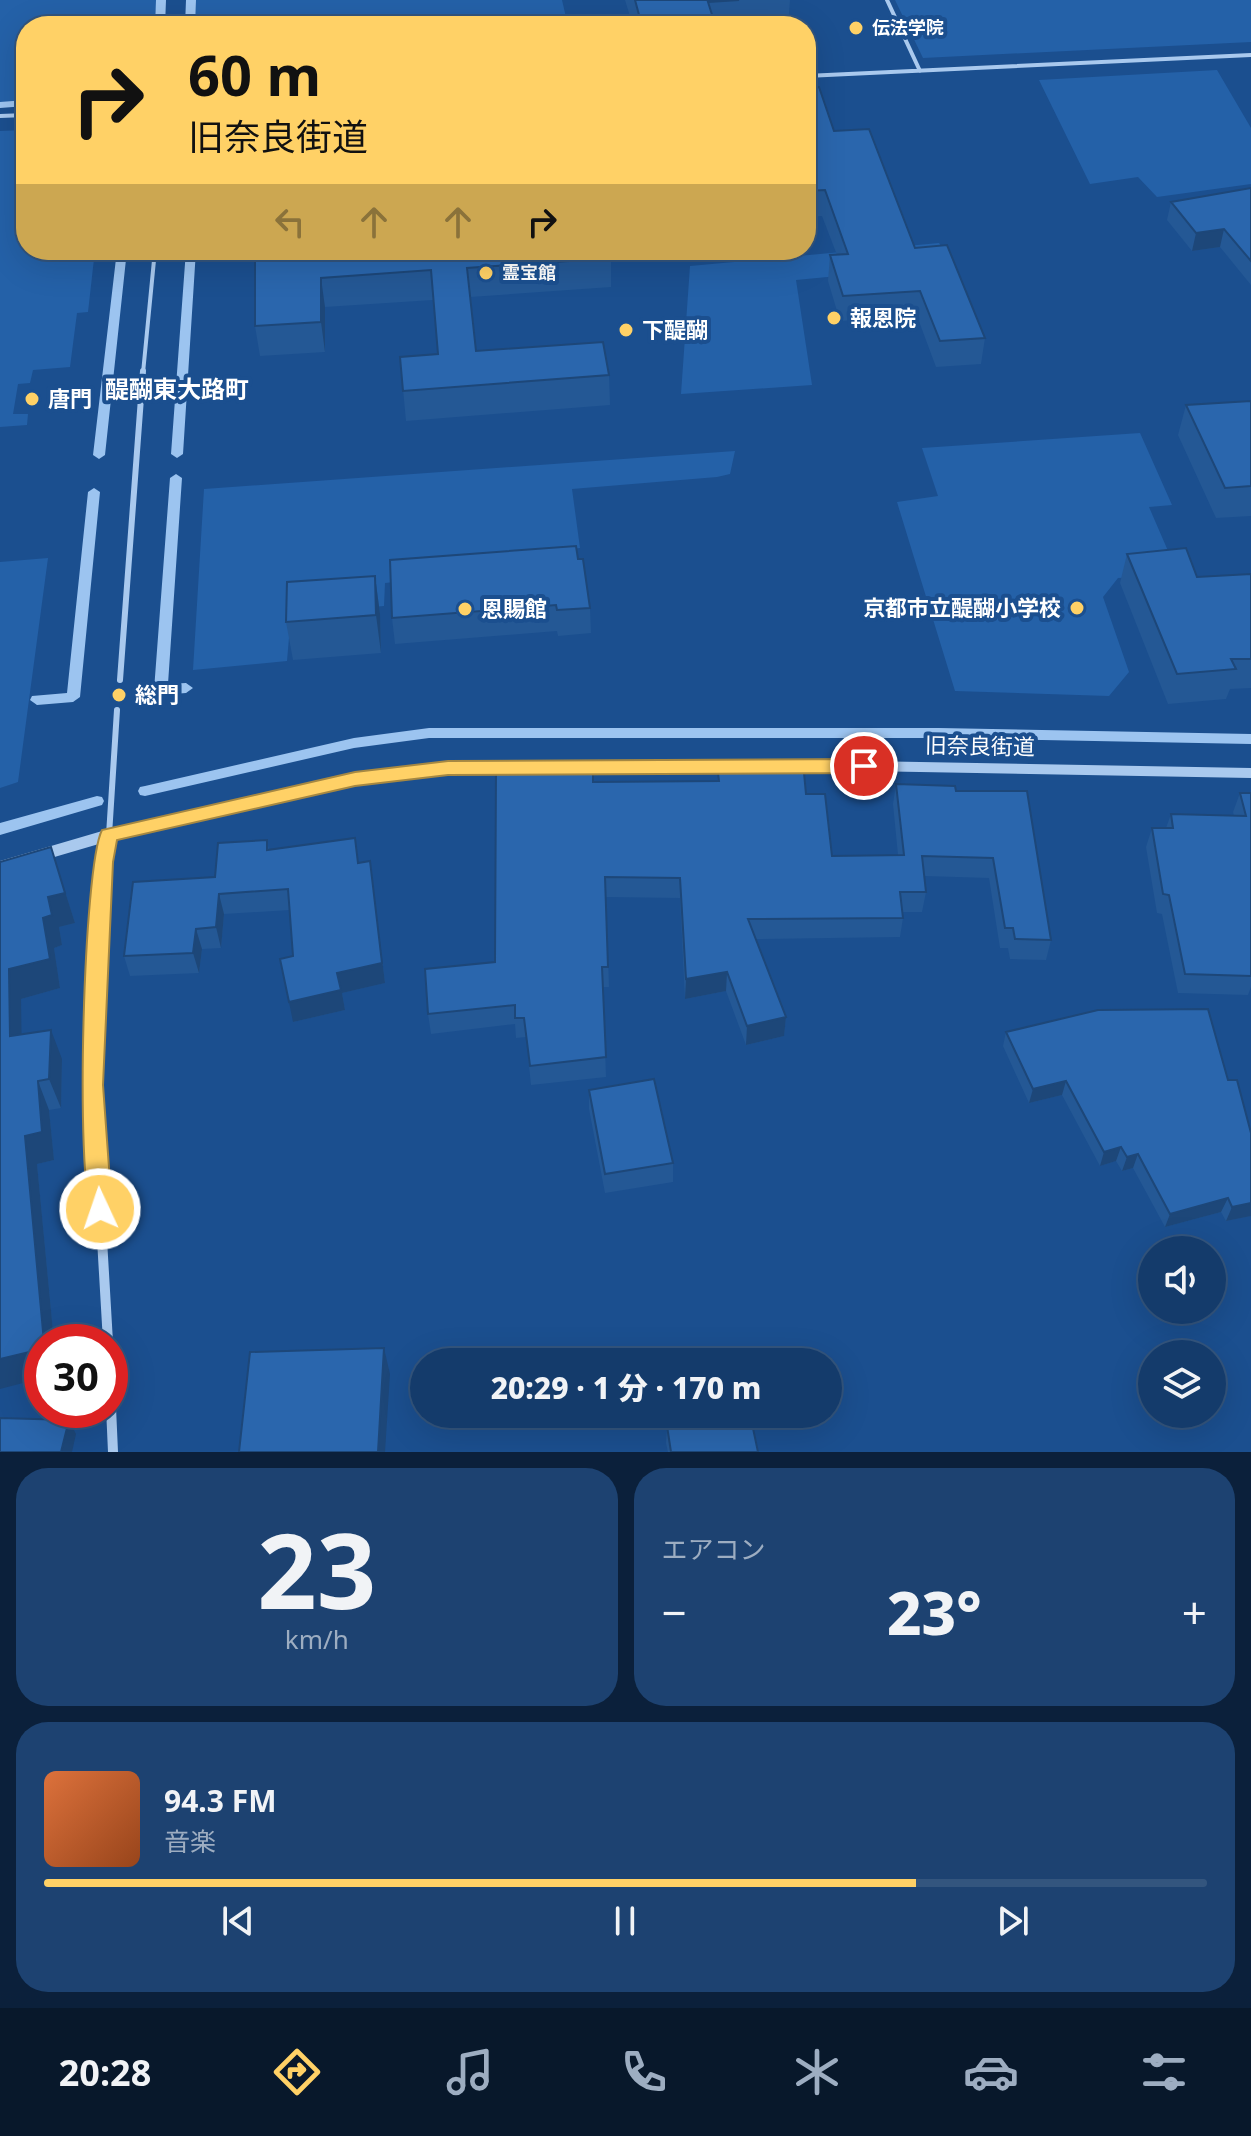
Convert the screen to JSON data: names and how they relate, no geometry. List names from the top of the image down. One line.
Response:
{"streets":{"street":["旧奈良街道"]},"districts":["醍醐東大路町"],"places":["伝法学院","霊宝館","報恩院","下醍醐","唐門","京都市立醍醐小学校","恩賜館","総門"],"page":{"turn":["60 m","旧奈良街道"],"limit":"30","trip":"20:29 · 1 分 · 170 m","tile":[["23","km/h"],"エアコン"],"heat":["−","23°","+"],"song":["94.3 FM","音楽"],"tabs":"20:28"}}
